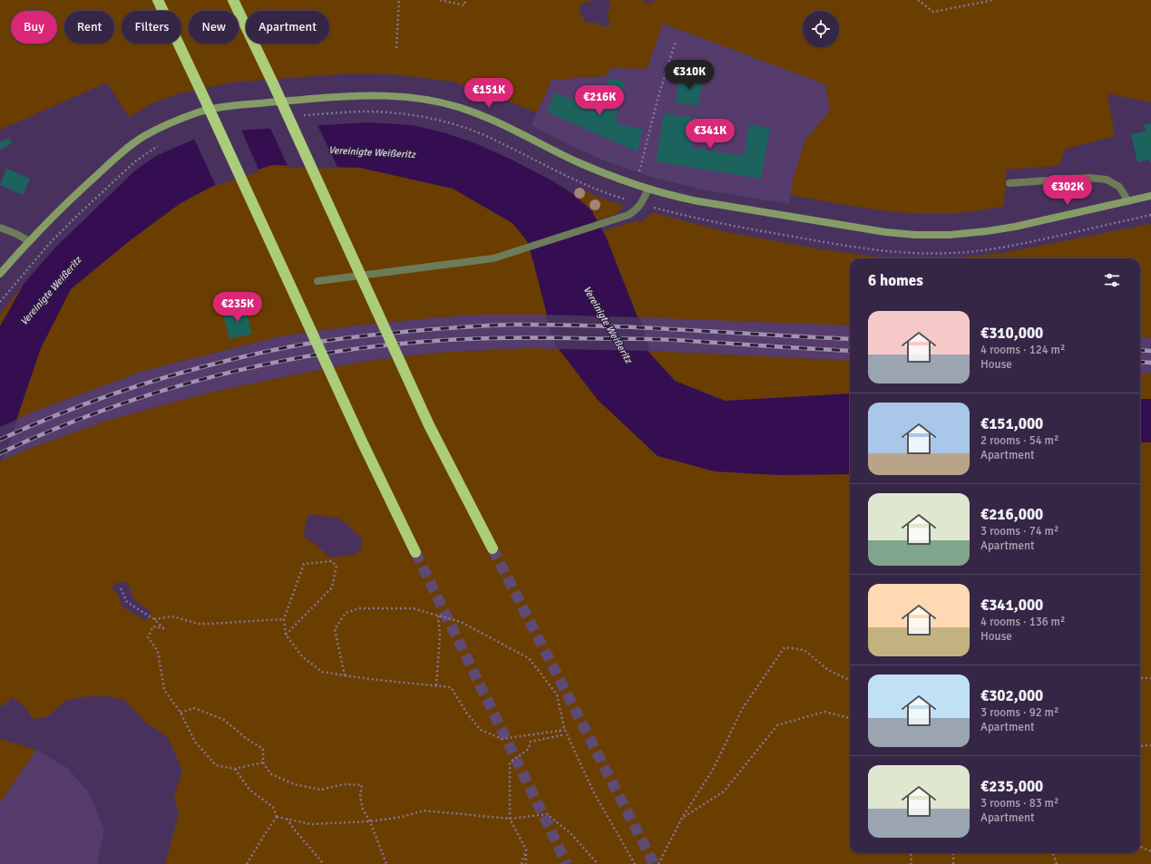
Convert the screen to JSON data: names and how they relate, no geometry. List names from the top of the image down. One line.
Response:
{"water":["Vereinigte Weißeritz"],"page":{"chip":["Buy","Rent","Filters","New","Apartment"],"price":["€310K","€151K","€216K","€341K","€302K","€235K"],"heading":"6 homes","list":[{"name":"€310,000","note":"4 rooms · 124 m² · House"},{"name":"€151,000","note":"2 rooms · 54 m² · Apartment"},{"name":"€216,000","note":"3 rooms · 74 m² · Apartment"},{"name":"€341,000","note":"4 rooms · 136 m² · House"},{"name":"€302,000","note":"3 rooms · 92 m² · Apartment"},{"name":"€235,000","note":"3 rooms · 83 m² · Apartment"}]}}
